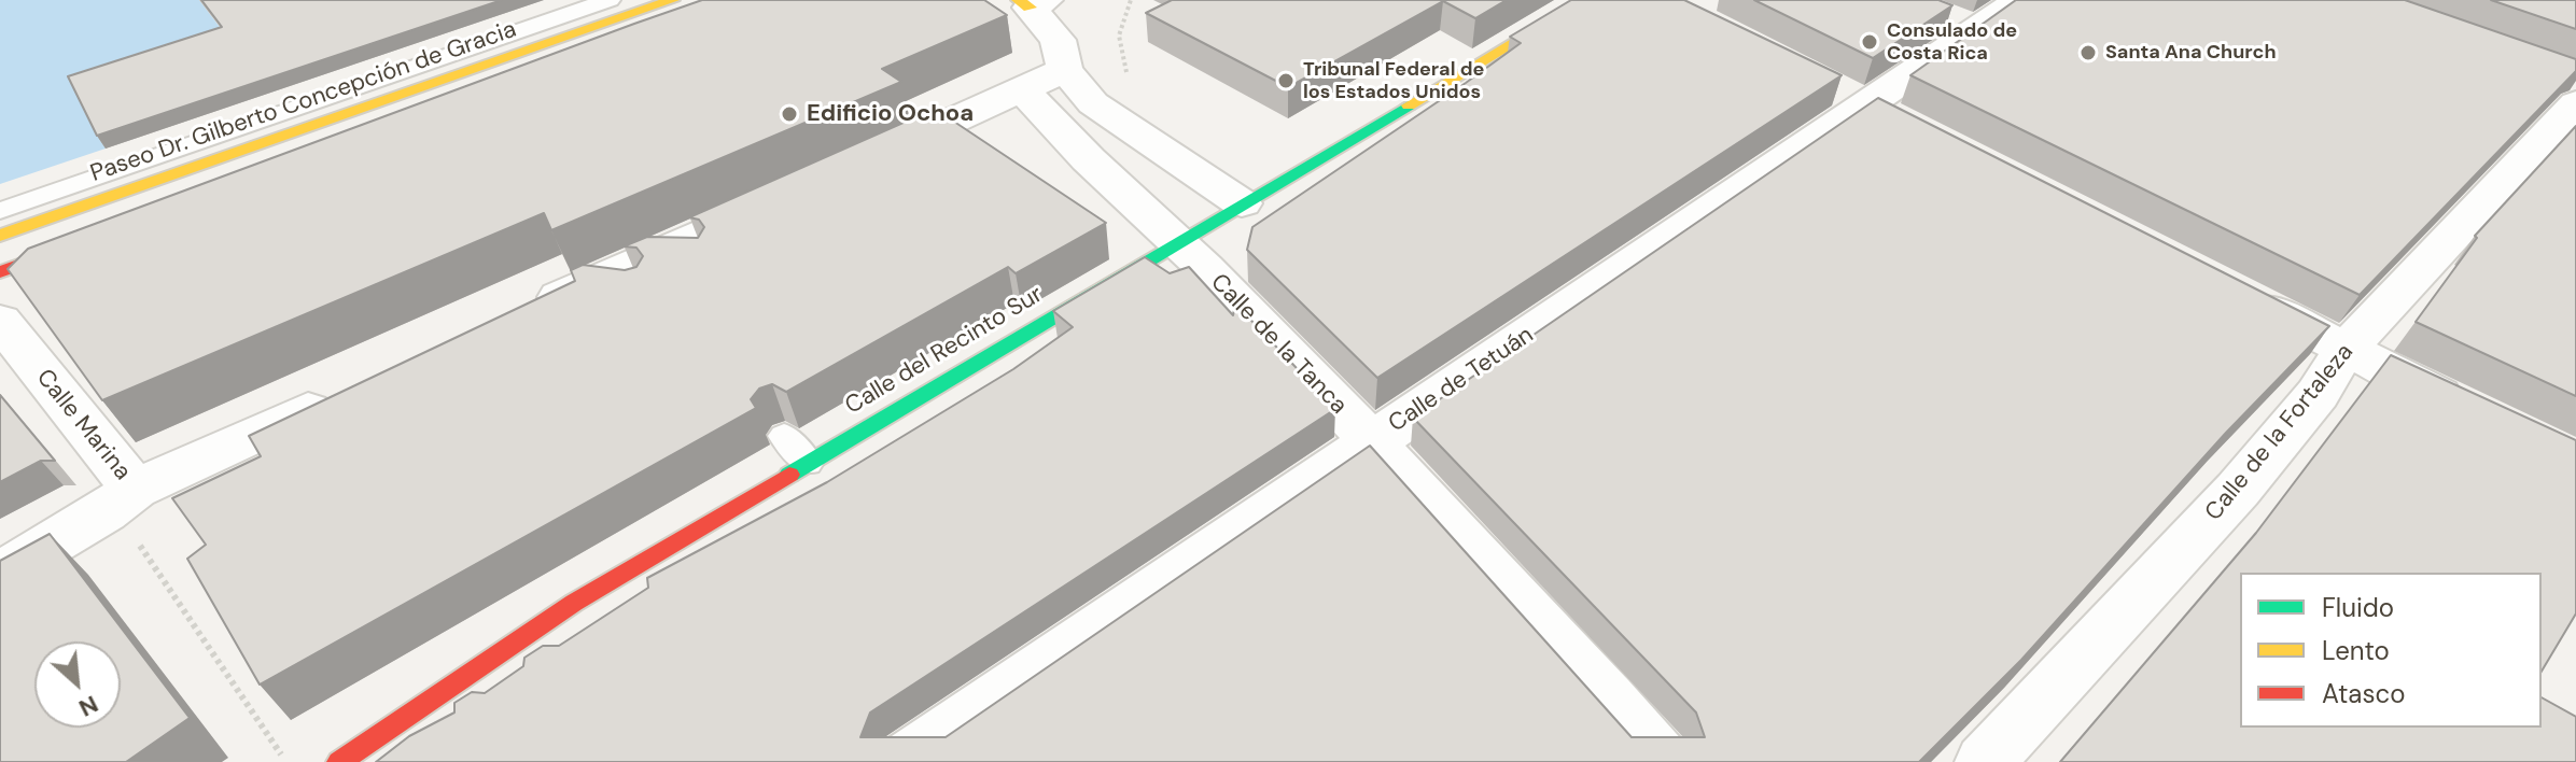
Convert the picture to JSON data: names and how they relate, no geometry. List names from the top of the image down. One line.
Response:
{"streets":{"street":["Paseo Dr. Gilberto Concepción de Gracia","Calle de la Tanca","Calle del Recinto Sur","Calle de Tetuán","Calle Marina","Calle de la Fortaleza"]},"crossings":[["Calle de la Tanca","Calle del Recinto Sur"],["Calle de la Tanca","Calle de Tetuán"]],"places":["Consulado de Costa Rica","Santa Ana Church","Tribunal Federal de los Estados Unidos","Edificio Ochoa"],"legend":["Fluido","Lento","Atasco"],"north":"bottom right"}
